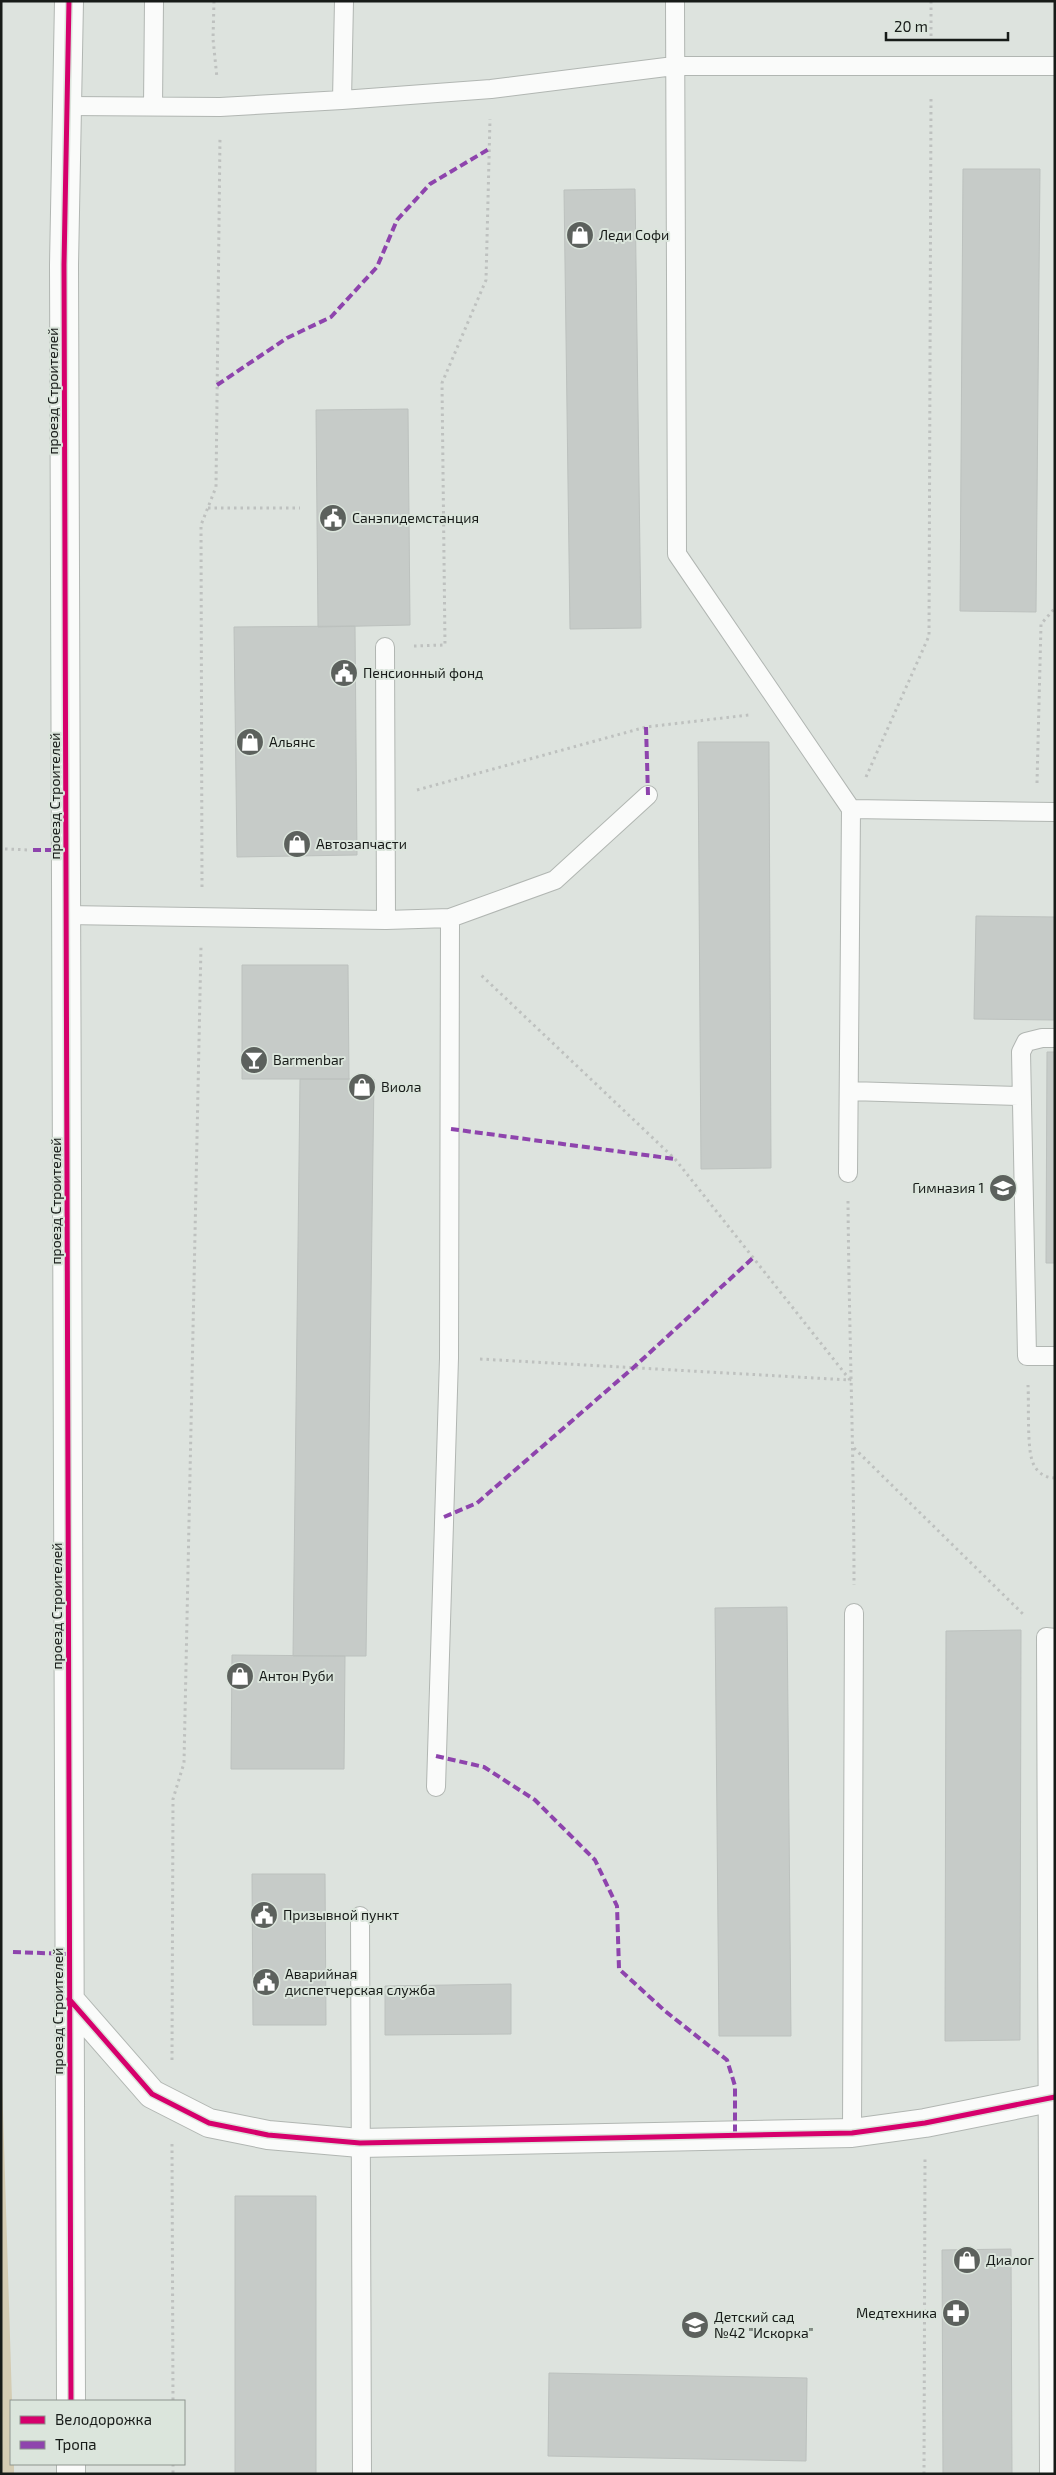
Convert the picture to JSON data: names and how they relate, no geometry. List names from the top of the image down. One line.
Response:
{"streets":{"street":["проезд Строителей"]},"places":{"shop":["Леди Софи","Альянс","Автозапчасти","Виола","Антон Руби","Диалог"],"public building":["Санэпидемстанция","Пенсионный фонд","Призывной пункт","Аварийная диспетчерская служба"],"bar":["Barmenbar"],"school or university":["Гимназия 1","Детский сад №42 \"Искорка\""],"pharmacy":["Медтехника"]},"legend":["Велодорожка","Тропа"],"scale_bar":"20 m"}
